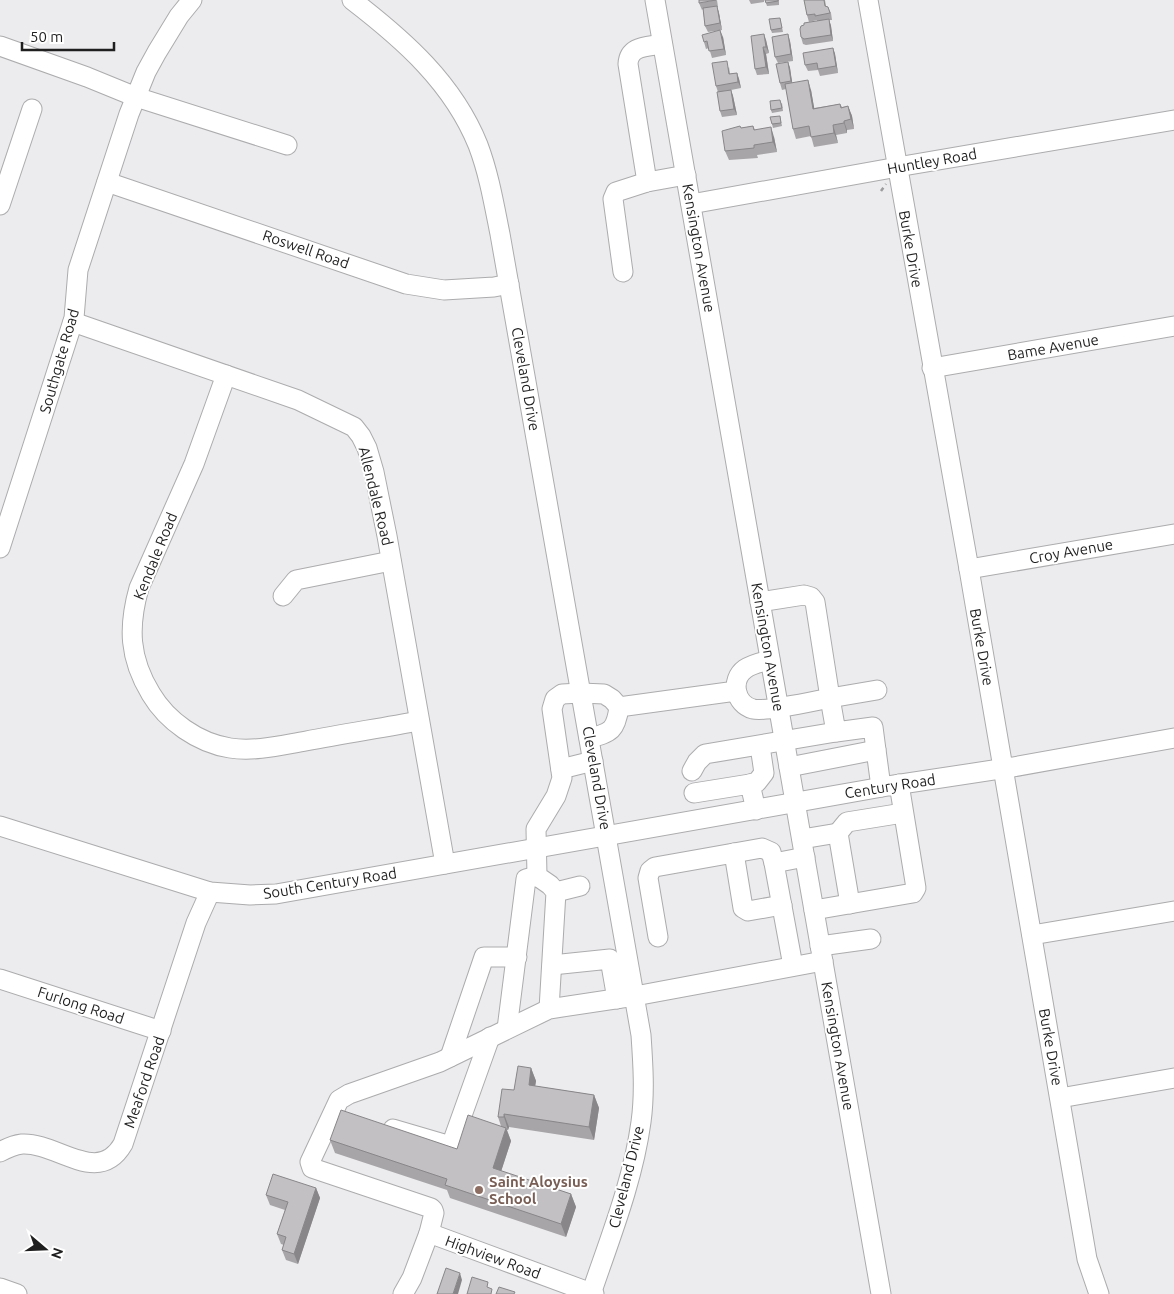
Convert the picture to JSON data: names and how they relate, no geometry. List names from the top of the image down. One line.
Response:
{"streets":{"street":["Huntley Road","Kensington Avenue","Roswell Road","Burke Drive","Bame Avenue","Southgate Road","Cleveland Drive","Allendale Road","Croy Avenue","Kendale Road","Century Road","South Century Road","Furlong Road","Meaford Road","Highview Road"]},"crossings":[["Huntley Road","Kensington Avenue"],["Huntley Road","Burke Drive"],["Kensington Avenue","Century Road"],["Roswell Road","Southgate Road"],["Roswell Road","Cleveland Drive"],["Burke Drive","Bame Avenue"],["Burke Drive","Croy Avenue"],["Burke Drive","Century Road"],["Southgate Road","Allendale Road"],["Cleveland Drive","Century Road"],["Cleveland Drive","South Century Road"],["Cleveland Drive","Highview Road"],["Allendale Road","Kendale Road"],["Allendale Road","South Century Road"],["Century Road","South Century Road"],["South Century Road","Meaford Road"],["Furlong Road","Meaford Road"]],"places":["Saint Aloysius School"],"scale_bar":"50 m","north":"right"}
